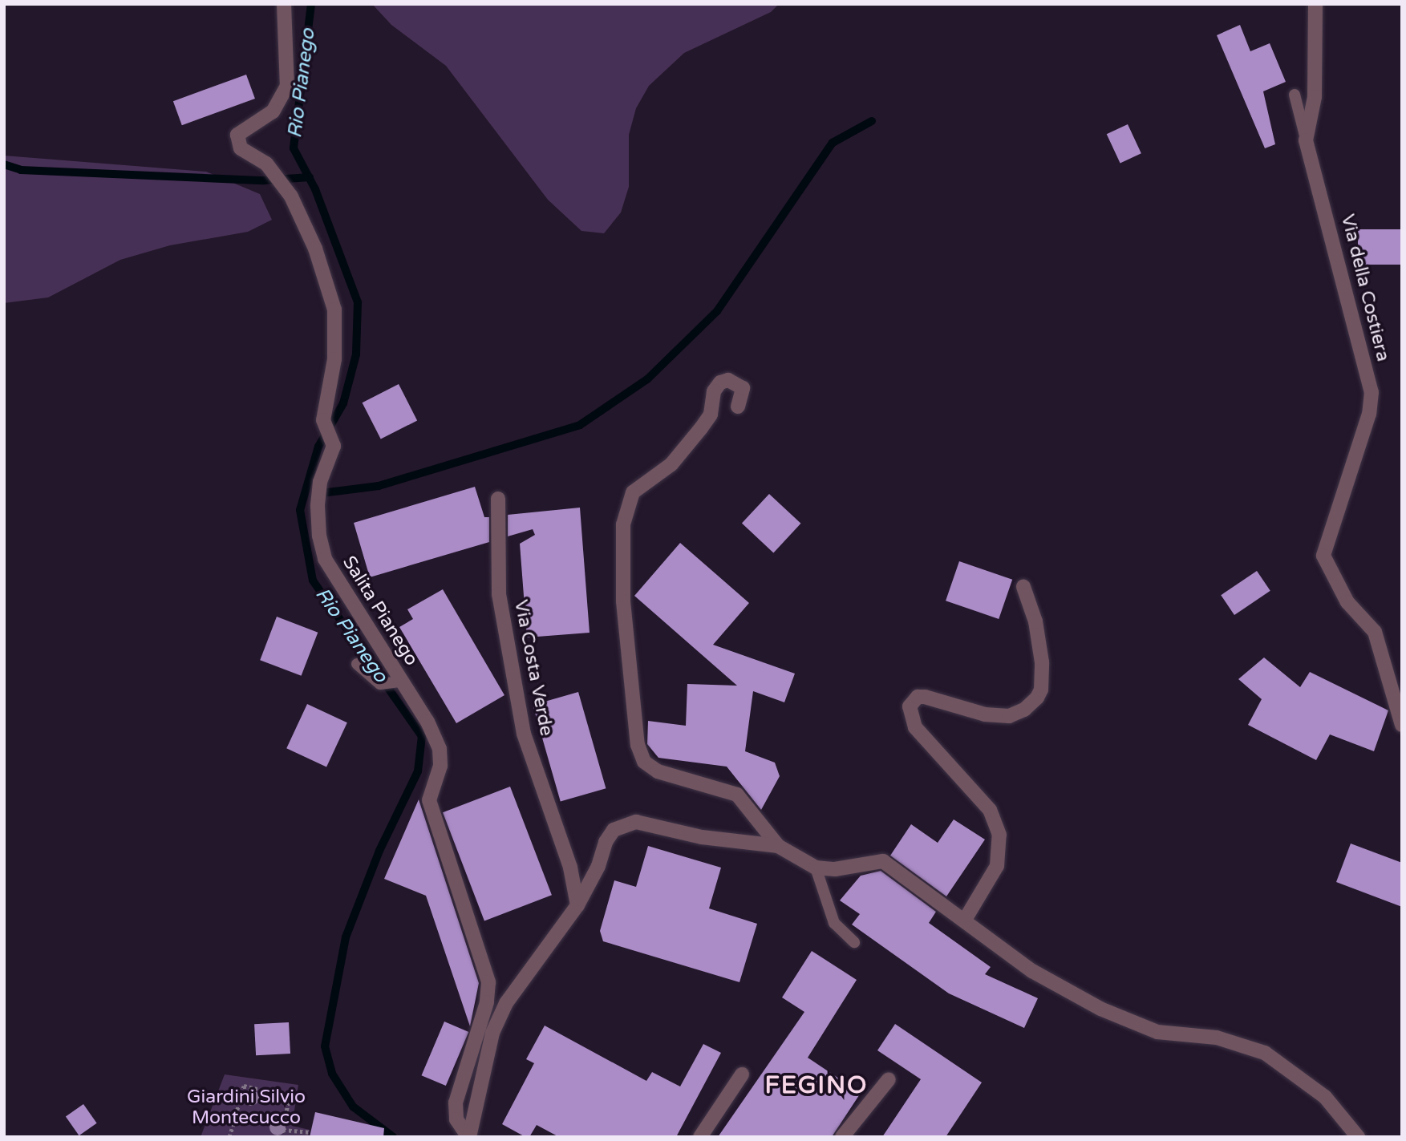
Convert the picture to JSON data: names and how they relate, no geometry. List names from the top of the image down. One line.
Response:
{"streets":{"street":["Via della Costiera","Salita Pianego","Via Costa Verde"]},"districts":["FEGINO"],"water":["Rio Pianego"],"parks":["Giardini Silvio Montecucco"]}
